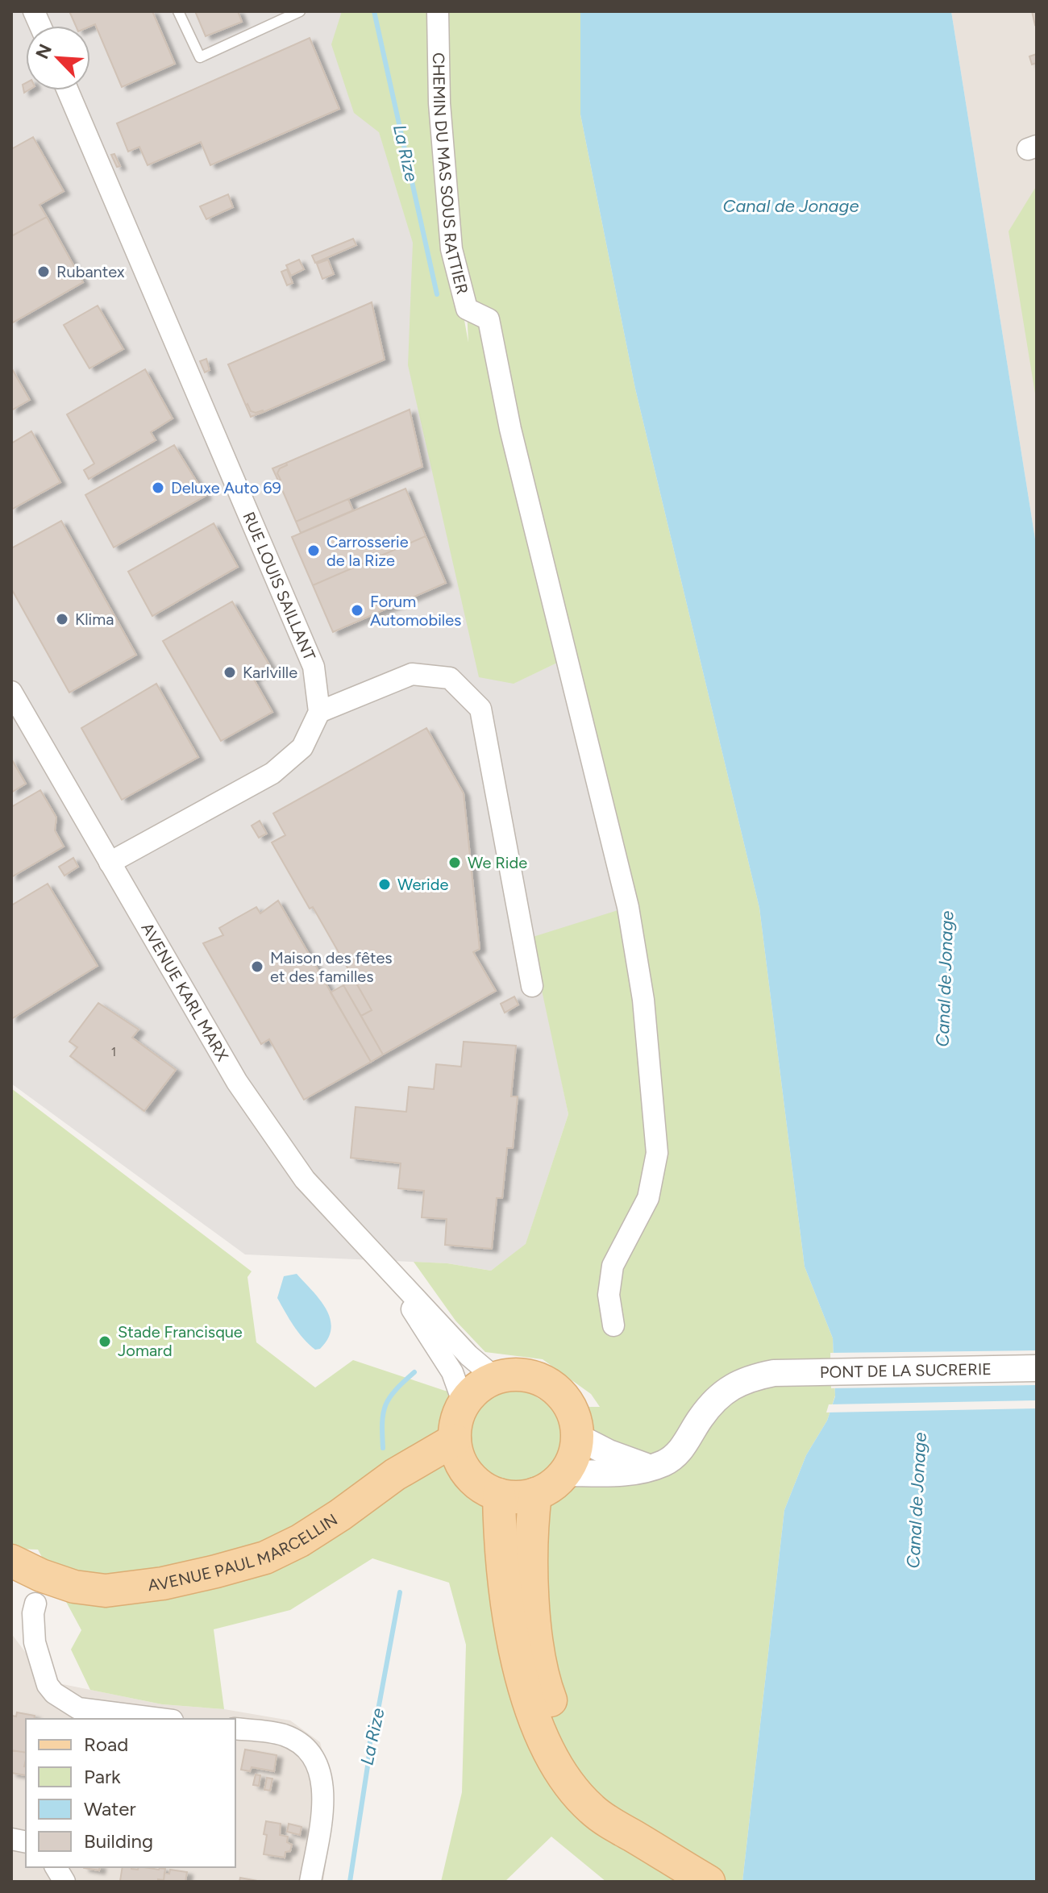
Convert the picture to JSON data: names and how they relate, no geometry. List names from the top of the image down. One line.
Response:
{"streets":{"main road":["AVENUE PAUL MARCELLIN"],"street":["CHEMIN DU MAS SOUS RATTIER","RUE LOUIS SAILLANT","AVENUE KARL MARX","PONT DE LA SUCRERIE"]},"crossings":[["AVENUE KARL MARX","AVENUE PAUL MARCELLIN"]],"water":["La Rize","Canal de Jonage"],"places":["Rubantex","Deluxe Auto 69","Carrosserie de la Rize","Forum Automobiles","Klima","Karlville","We Ride","Weride","Maison des fêtes et des familles","Stade Francisque Jomard"],"house_numbers":["1"],"legend":["Road","Park","Water","Building"],"north":"top left"}
